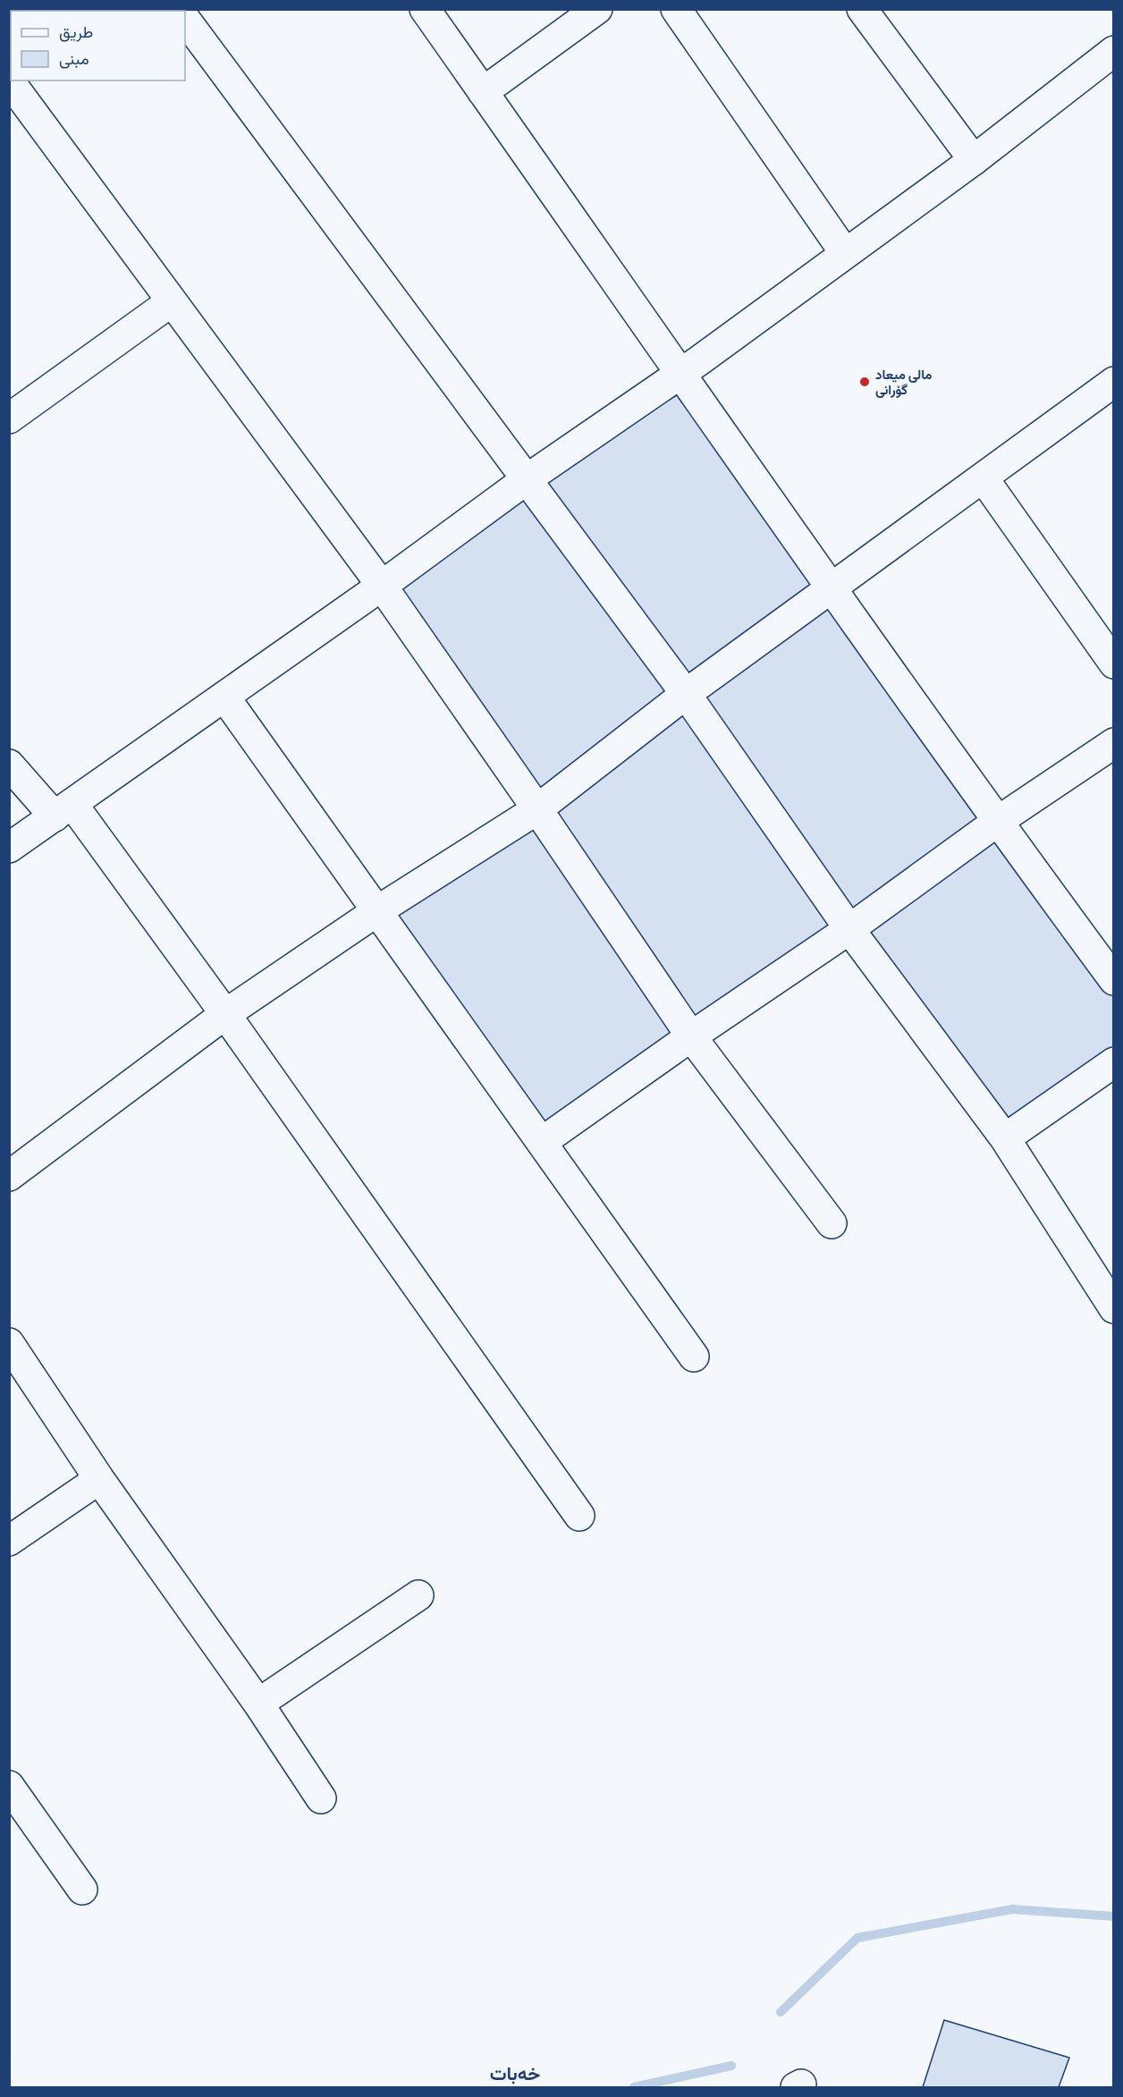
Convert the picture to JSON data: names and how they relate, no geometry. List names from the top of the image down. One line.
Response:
{"districts":["خەبات"],"places":["مالی میعاد گۆرانی"],"legend":["طريق","مبنى"]}
